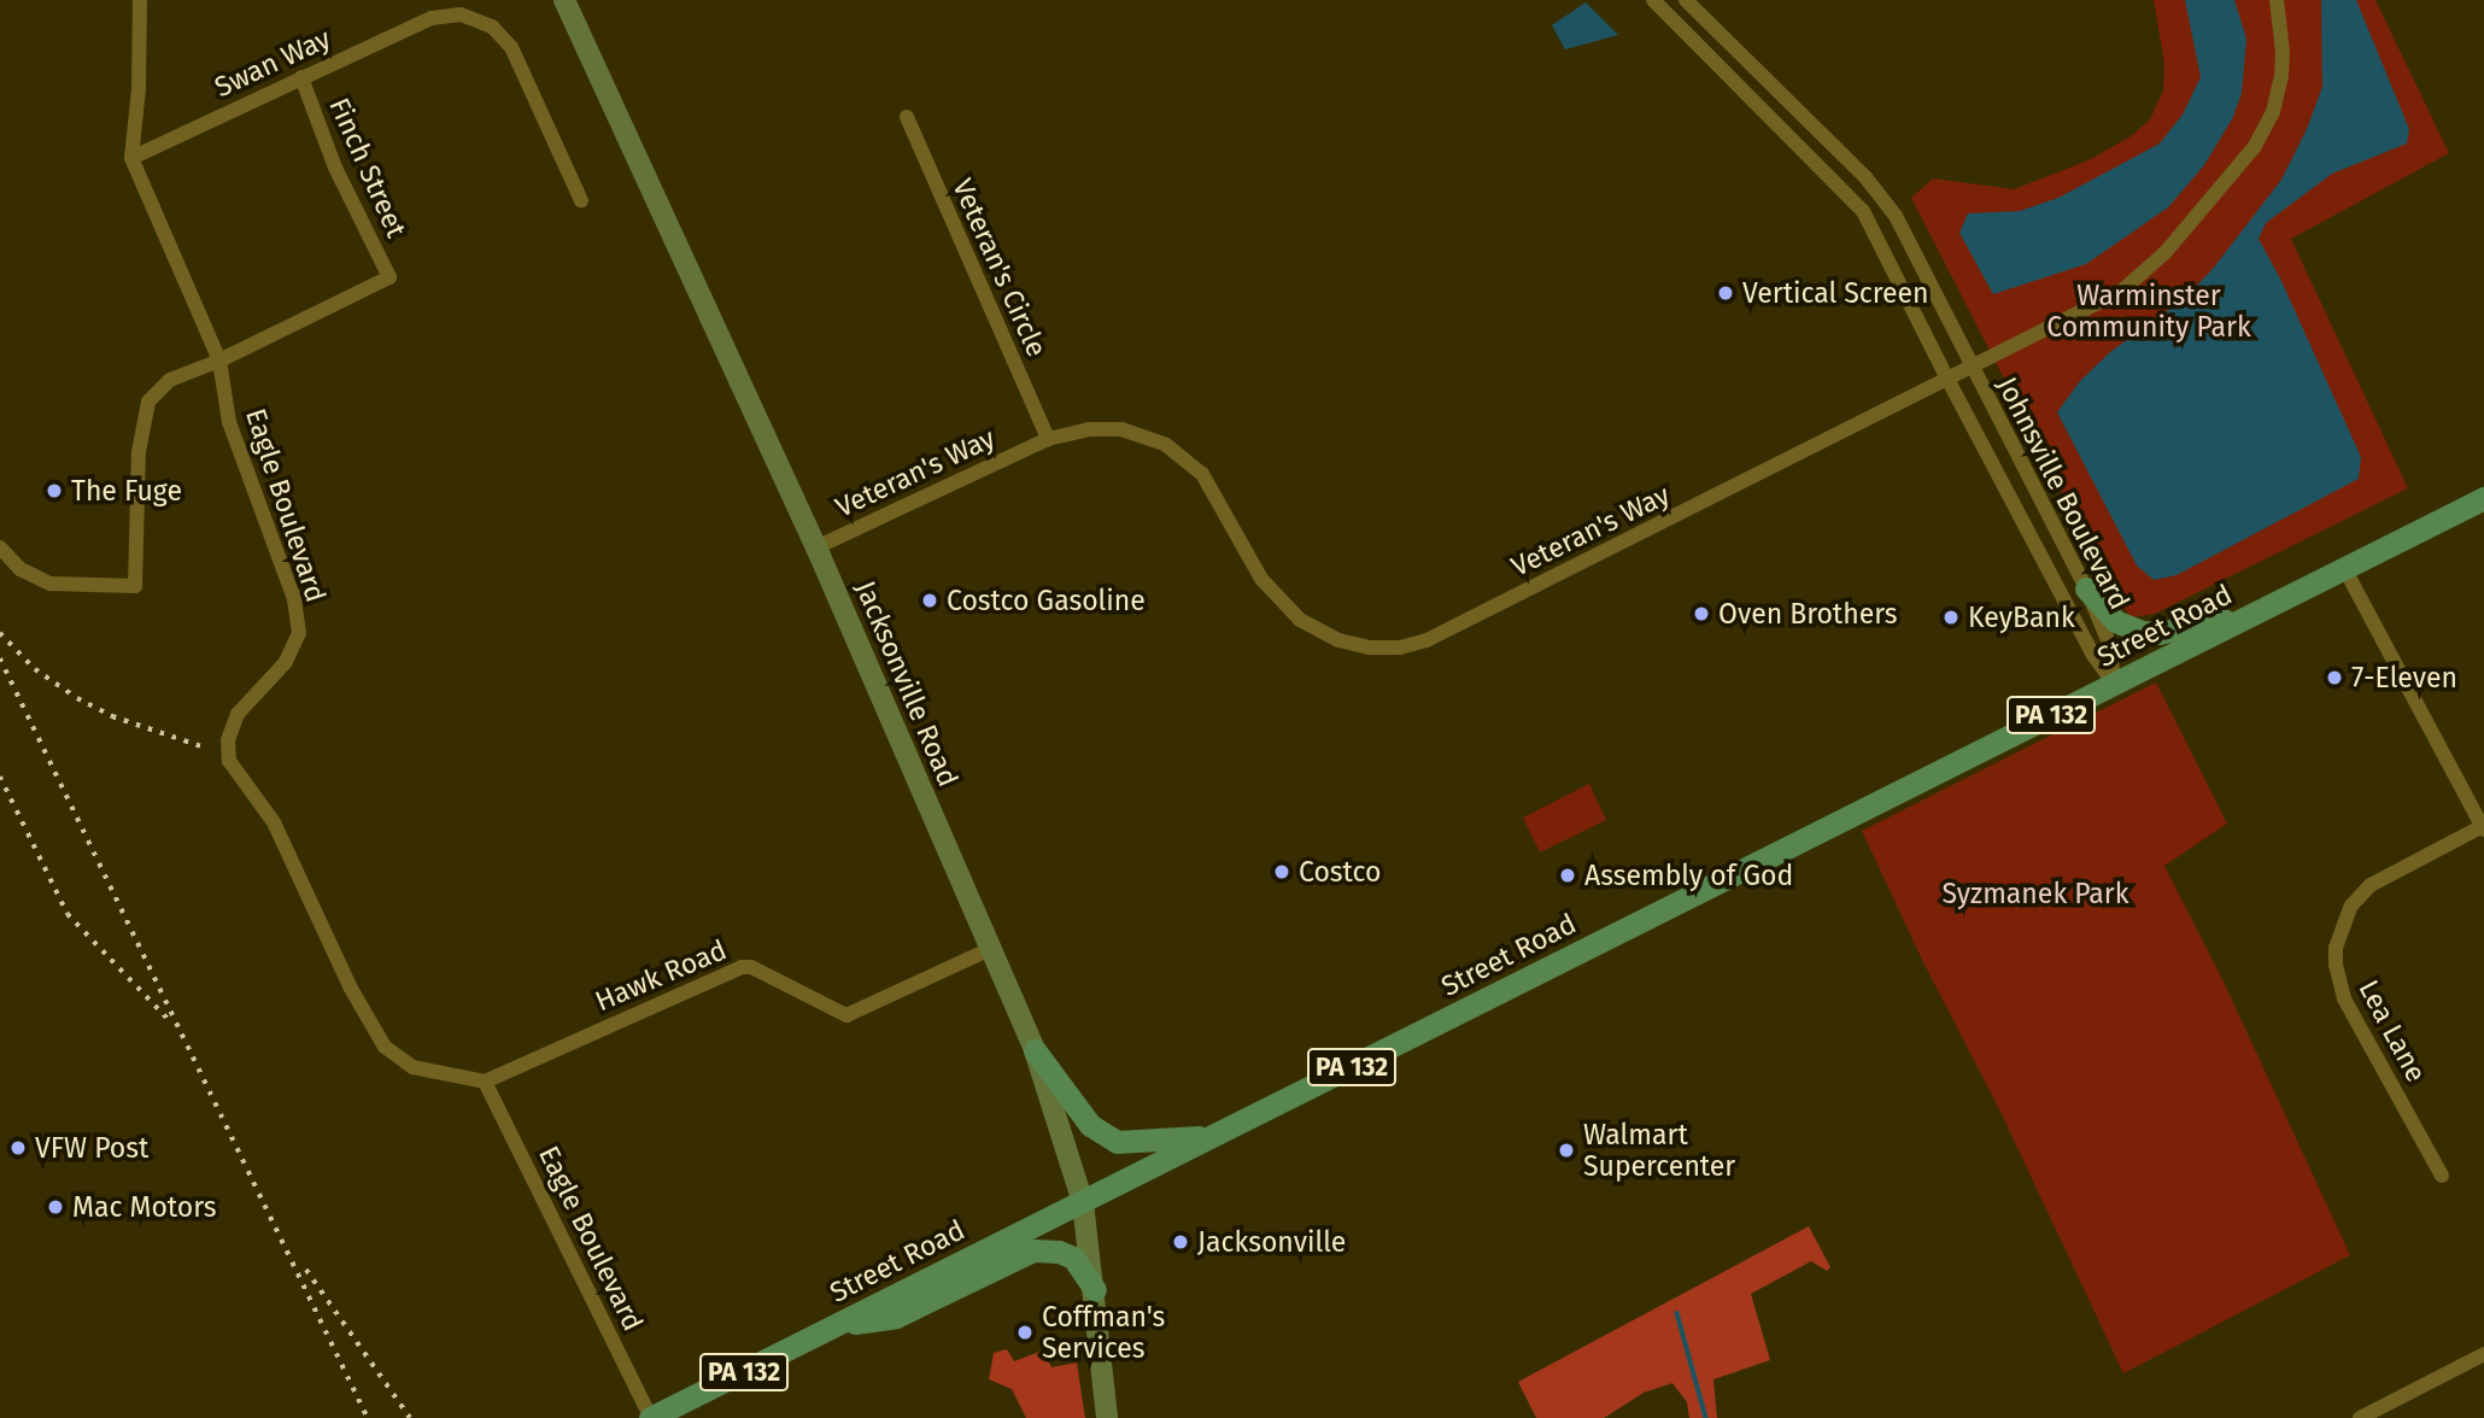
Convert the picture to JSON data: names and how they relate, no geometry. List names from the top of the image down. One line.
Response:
{"streets":{"main road":["Street Road","Jacksonville Road","PA 132"],"street":["Swan Way","Finch Street","Veteran's Circle","Veteran's Way","Johnsville Boulevard","Eagle Boulevard","Hawk Road","Lea Lane"]},"crossings":[["Swan Way","Finch Street"],["Swan Way","Eagle Boulevard"],["Finch Street","Eagle Boulevard"],["Veteran's Circle","Veteran's Way"],["Veteran's Way","Johnsville Boulevard"],["Veteran's Way","Jacksonville Road"],["Johnsville Boulevard","Street Road"],["Eagle Boulevard","Street Road"],["Eagle Boulevard","Hawk Road"],["Street Road","Jacksonville Road"],["Jacksonville Road","Hawk Road"]],"parks":["Warminster Community Park","Syzmanek Park"],"places":["Vertical Screen","The Fuge","Costco Gasoline","Oven Brothers","KeyBank","7-Eleven","Costco","Assembly of God","VFW Post","Walmart Supercenter","Mac Motors","Jacksonville","Coffman's Services"]}
